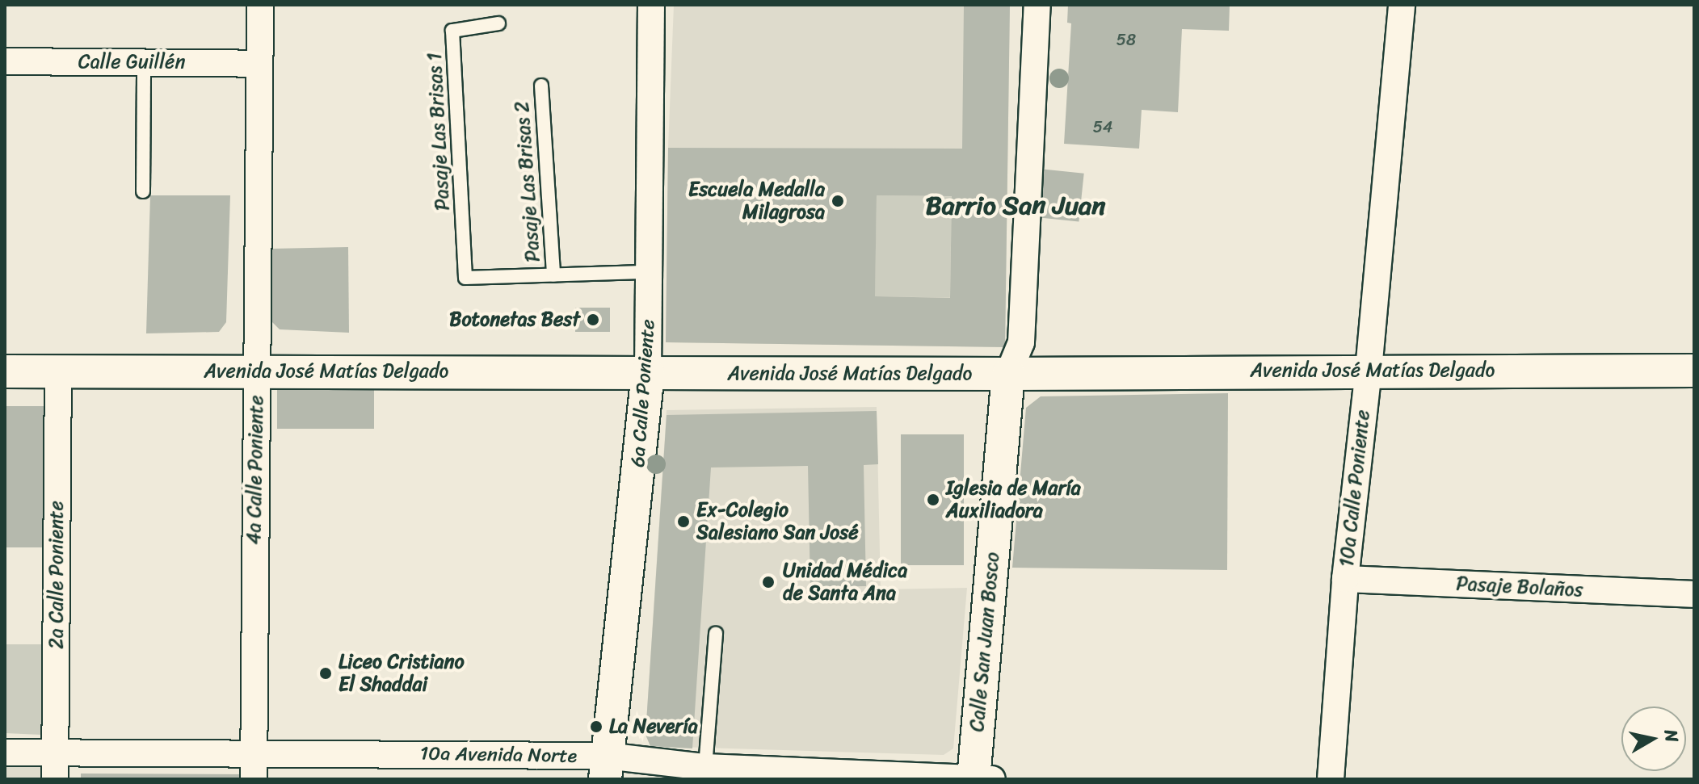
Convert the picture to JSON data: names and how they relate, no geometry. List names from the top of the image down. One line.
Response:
{"streets":{"street":["Calle Guillén","Avenida José Matías Delgado","6a Calle Poniente","4a Calle Poniente","10a Calle Poniente","2a Calle Poniente","Pasaje Bolaños","Calle San Juan Bosco","10a Avenida Norte"],"lane":["Pasaje Las Brisas 1","Pasaje Las Brisas 2"]},"crossings":[["Calle Guillén","4a Calle Poniente"],["Pasaje Las Brisas 1","Pasaje Las Brisas 2"],["Avenida José Matías Delgado","6a Calle Poniente"],["Avenida José Matías Delgado","4a Calle Poniente"],["Avenida José Matías Delgado","10a Calle Poniente"],["Avenida José Matías Delgado","2a Calle Poniente"],["Avenida José Matías Delgado","Calle San Juan Bosco"],["6a Calle Poniente","10a Avenida Norte"],["4a Calle Poniente","10a Avenida Norte"],["10a Calle Poniente","Pasaje Bolaños"],["2a Calle Poniente","10a Avenida Norte"],["Calle San Juan Bosco","10a Avenida Norte"]],"districts":["Barrio San Juan"],"places":["Escuela Medalla Milagrosa","Botonetas Best","Iglesia de María Auxiliadora","Ex-Colegio Salesiano San José","Unidad Médica de Santa Ana","Liceo Cristiano El Shaddai","La Nevería"],"house_numbers":["58","54"],"north":"right"}
